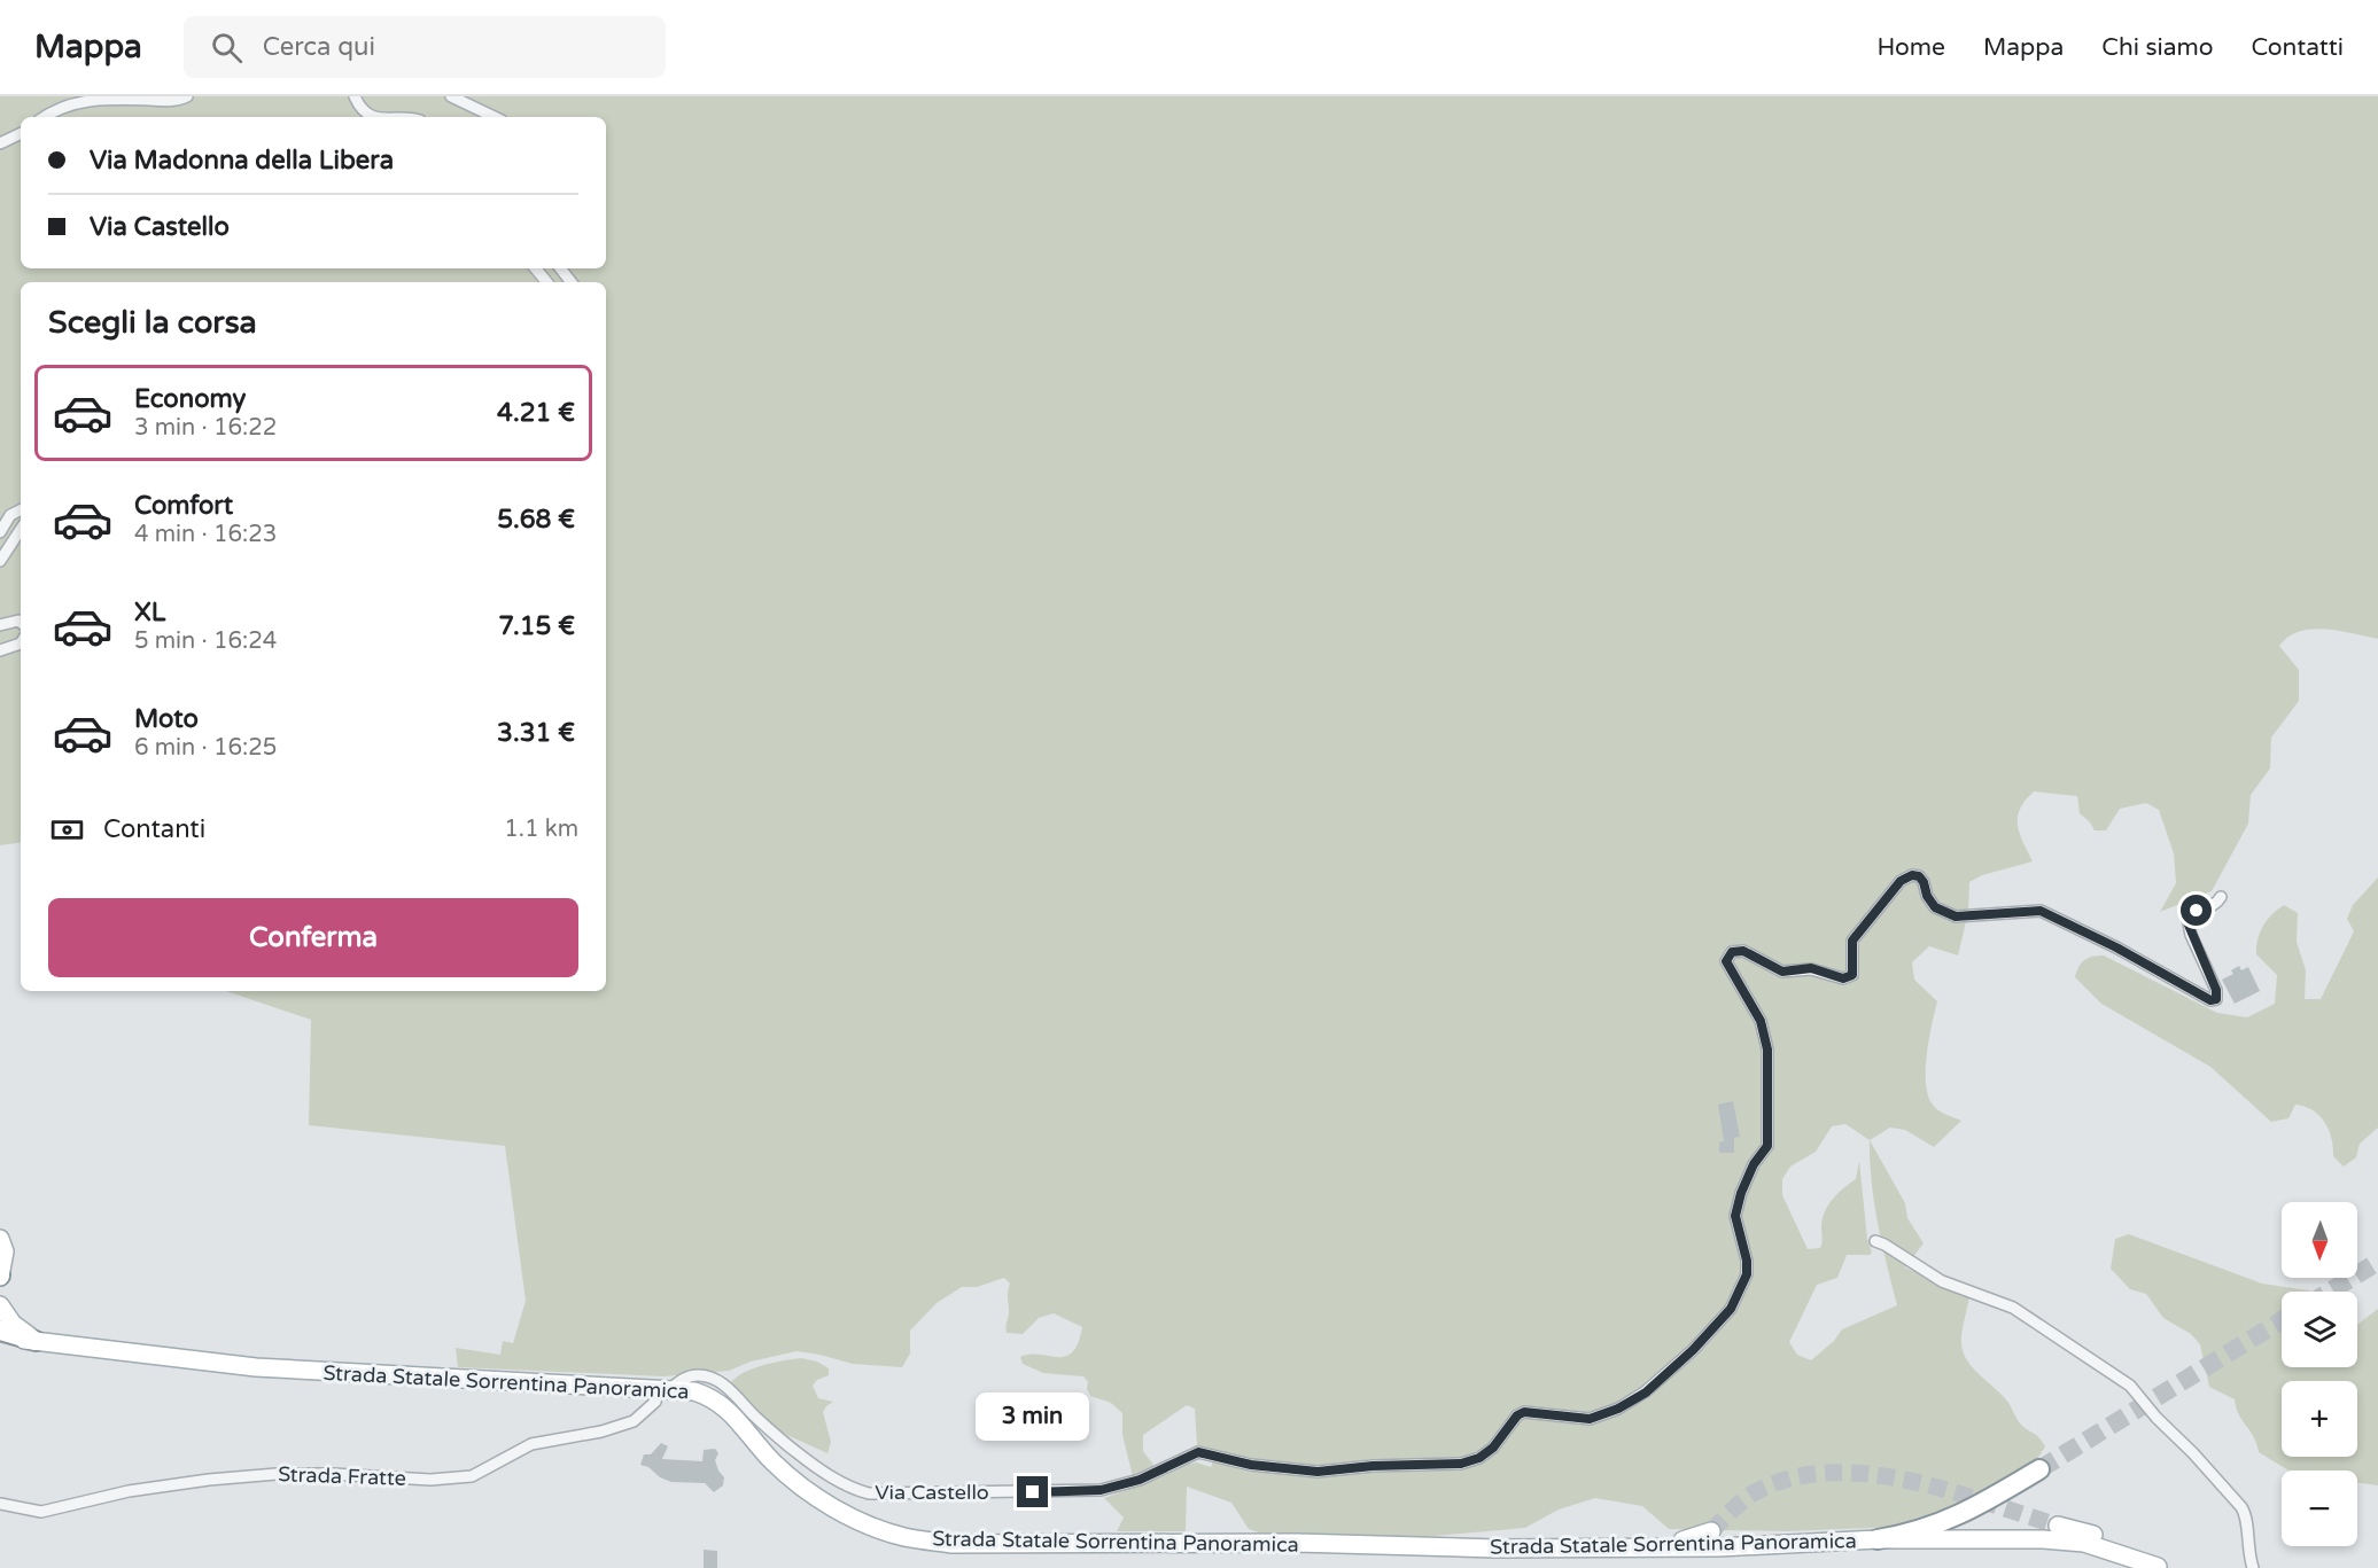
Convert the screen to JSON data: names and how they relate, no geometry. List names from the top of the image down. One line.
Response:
{"streets":{"main road":["Strada Statale Sorrentina Panoramica"],"street":["Strada Fratte","Via Castello"]},"crossings":[["Strada Statale Sorrentina Panoramica","Strada Fratte"],["Strada Statale Sorrentina Panoramica","Via Castello"],["Strada Fratte","Via Castello"]],"north":"bottom","page":{"header":"Mappa","search":"Cerca qui","nav":["Home","Mappa","Chi siamo","Contatti"],"banner":["Via Madonna della Libera","Via Castello"],"heading":"Scegli la corsa","list":[{"name":"Economy","note":"3 min · 16:22","value":"4.21 €"},{"name":"Comfort","note":"4 min · 16:23","value":"5.68 €"},{"name":"XL","note":"5 min · 16:24","value":"7.15 €"},{"name":"Moto","note":"6 min · 16:25","value":"3.31 €"}],"pay":["Contanti","1.1 km"],"buttons":"Conferma","map_buttons":["+","−"],"bubble":"3 min"}}
